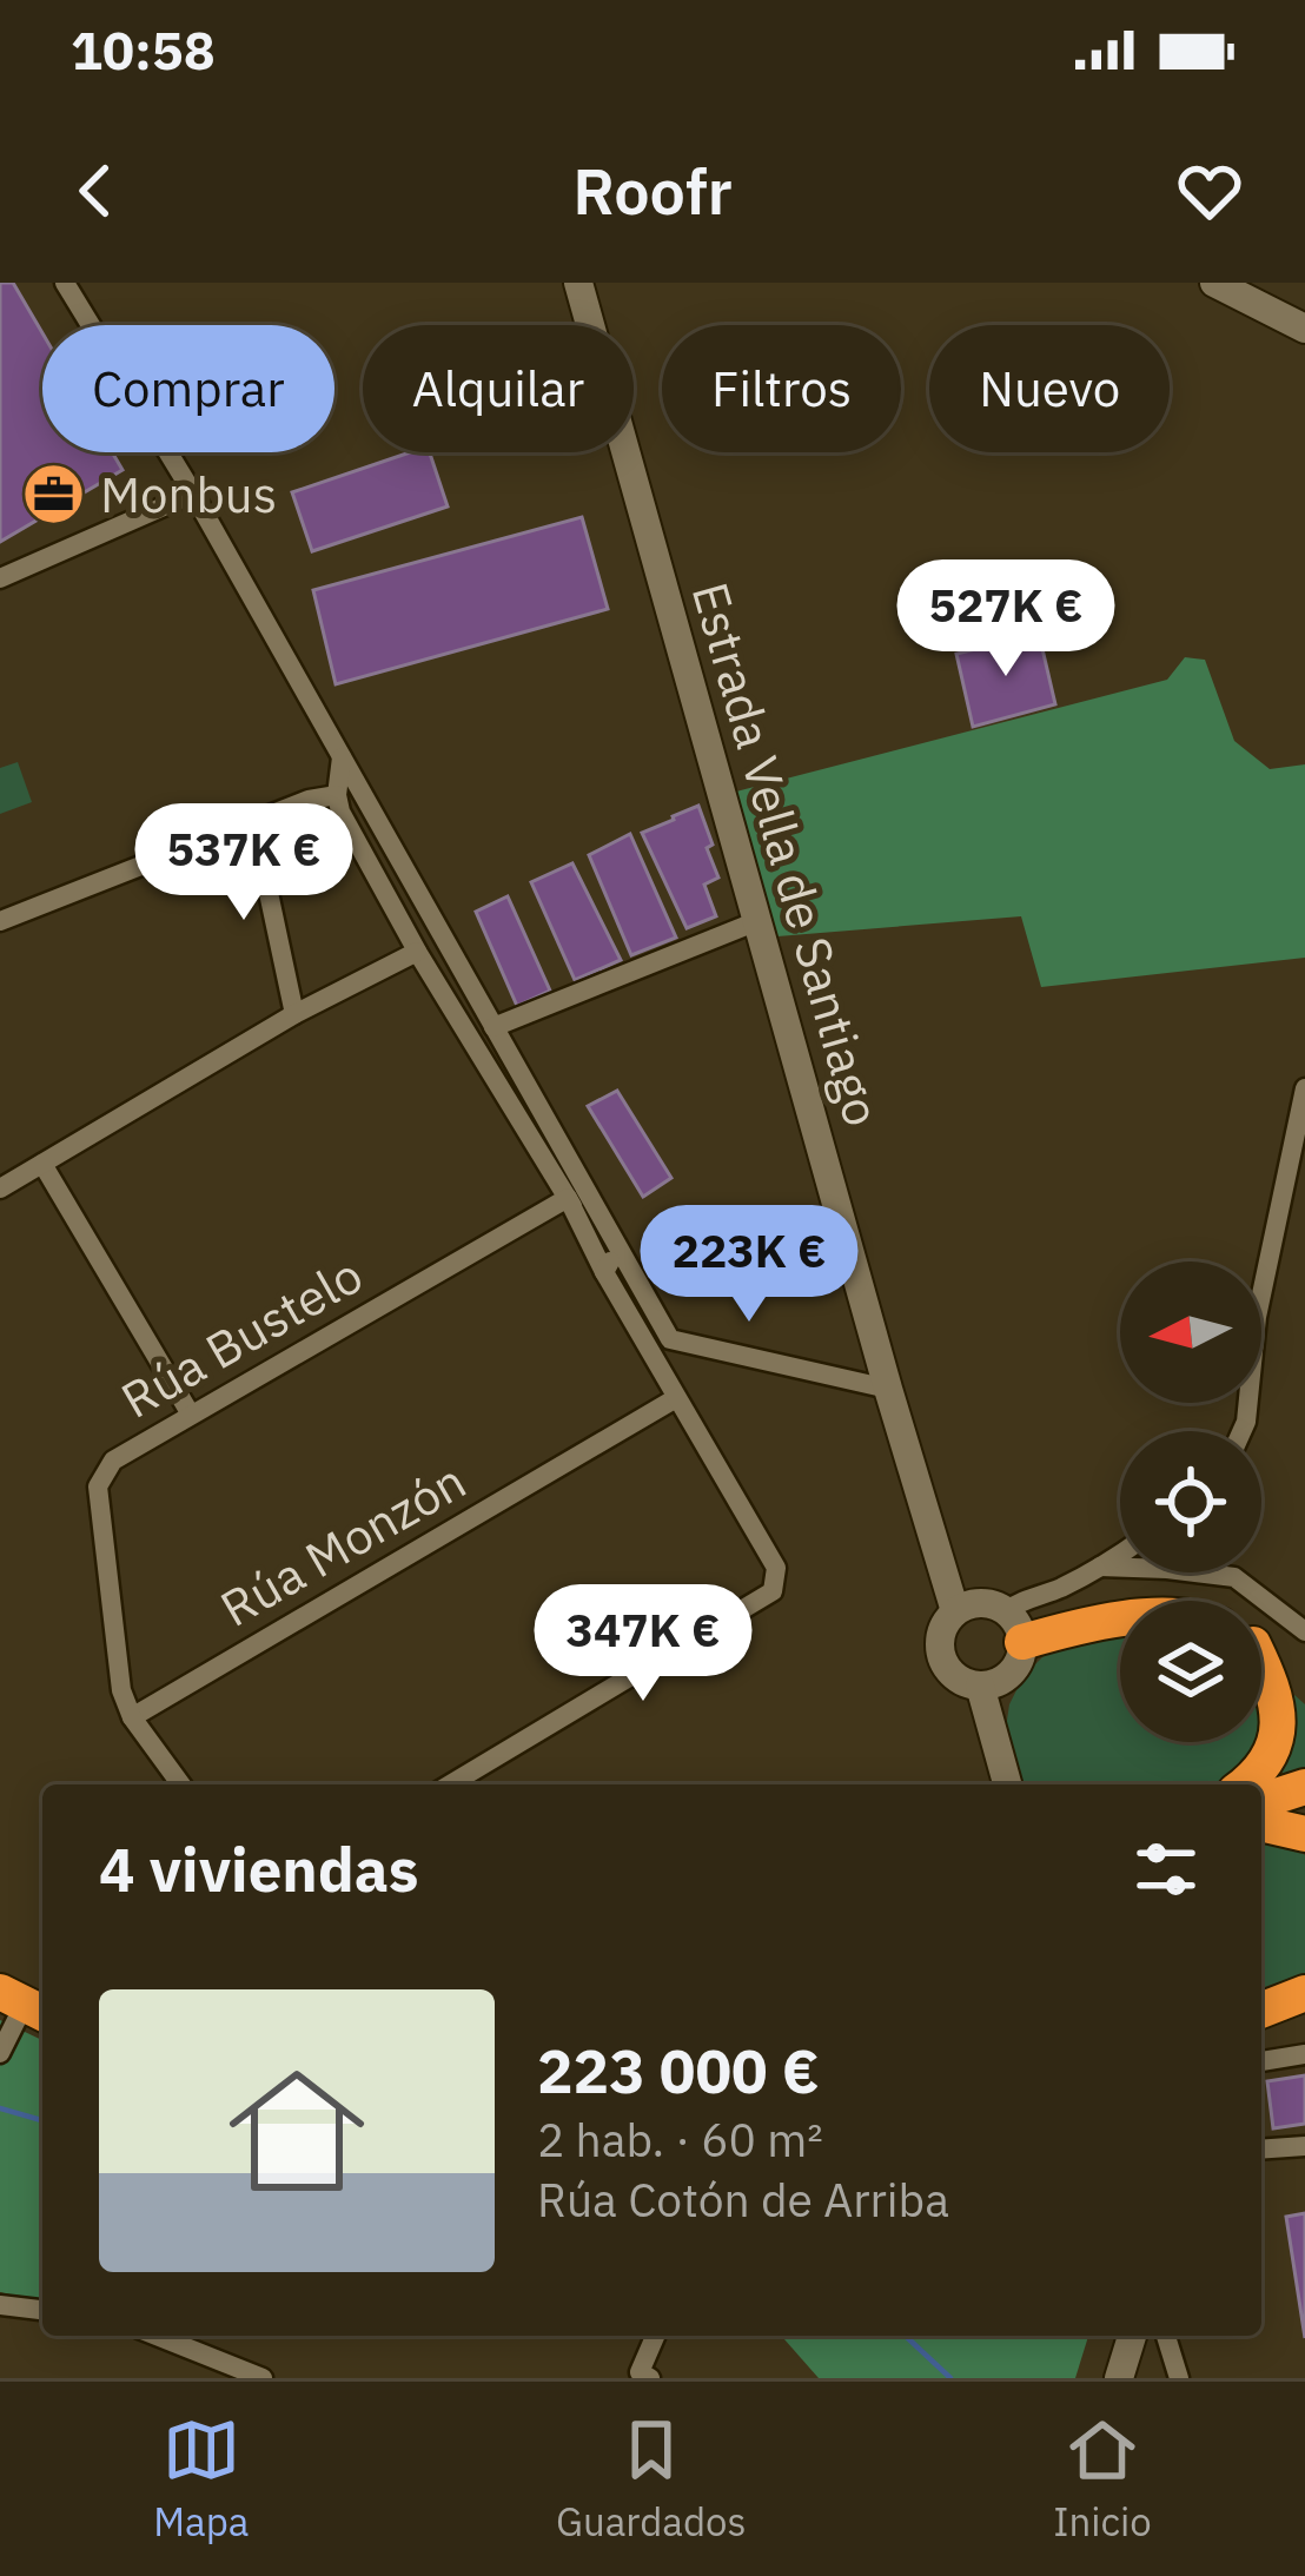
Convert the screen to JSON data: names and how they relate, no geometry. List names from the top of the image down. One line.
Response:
{"streets":{"main road":["Estrada Vella de Santiago"],"street":["Rúa Bustelo","Rúa Monzón"]},"crossings":[["Rúa Bustelo","Rúa Monzón"]],"places":{"office":["Monbus"]},"north":"left","page":{"status":"10:58","header":"Roofr","chip":["Comprar","Alquilar","Filtros","Nuevo"],"price":["527K €","537K €","223K €","347K €"],"heading":"4 viviendas","list":[{"name":"223 000 €","note":"2 hab. · 60 m² · Rúa Cotón de Arriba"}],"tabs":["Mapa","Guardados","Inicio"]}}
